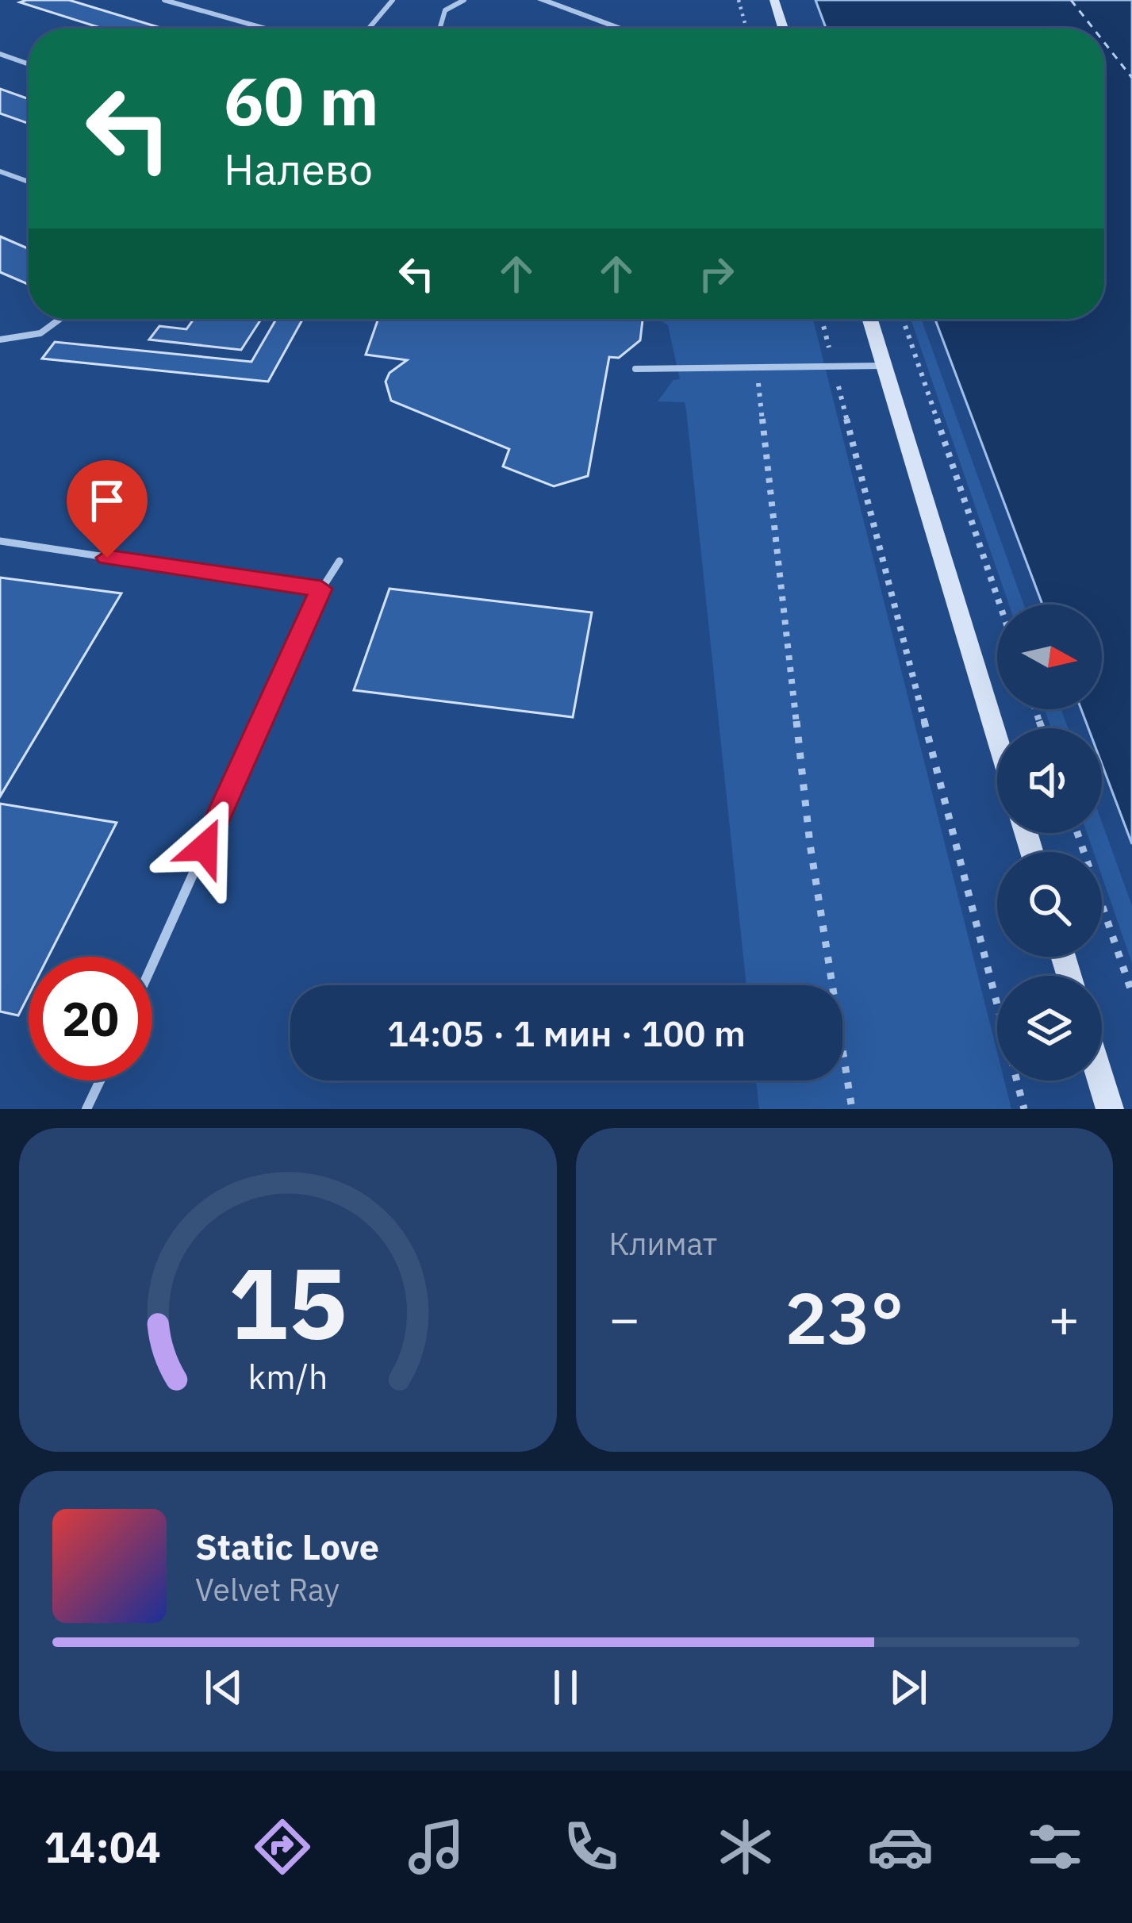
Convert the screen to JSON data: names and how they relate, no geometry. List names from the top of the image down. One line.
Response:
{"north":"right","page":{"turn":["60 m","Налево"],"limit":"20","trip":"14:05 · 1 мин · 100 m","tile":"Климат","heat":["−","23°","+"],"song":["Static Love","Velvet Ray"],"tabs":"14:04","gauge":["15","km/h"]}}
